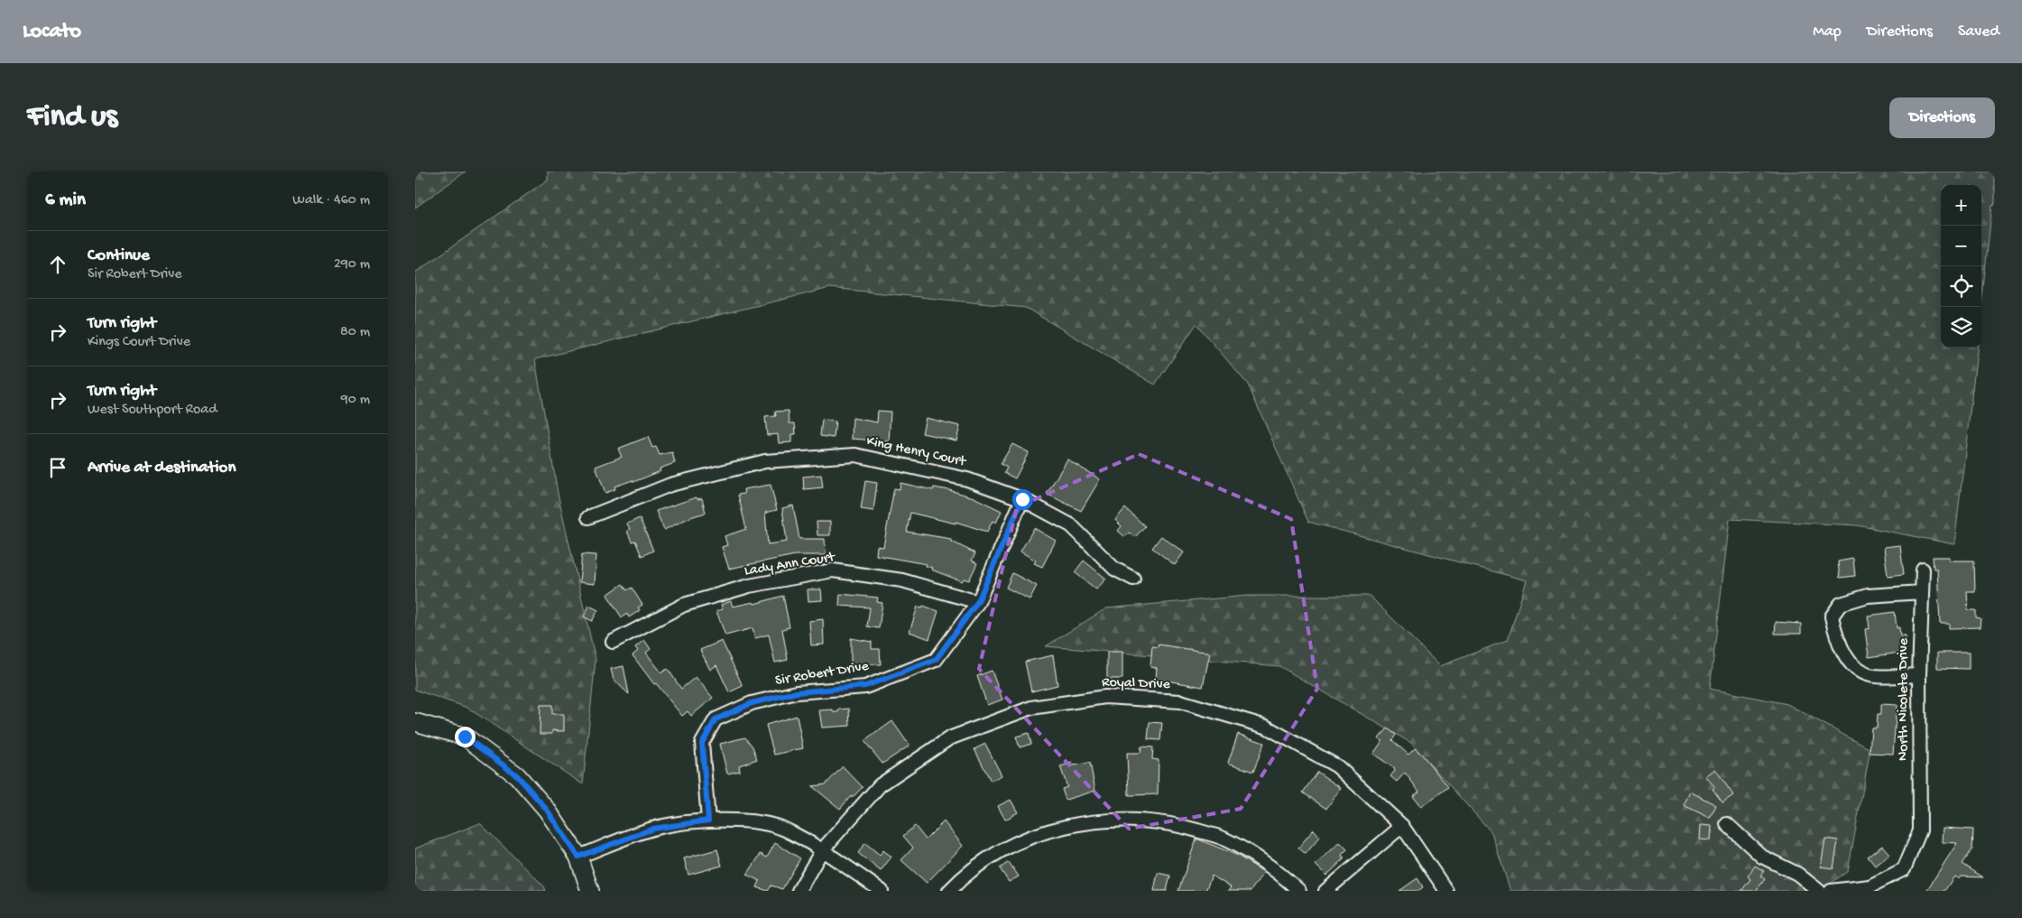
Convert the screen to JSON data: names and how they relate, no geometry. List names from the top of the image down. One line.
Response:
{"streets":{"street":["King Henry Court","Lady Ann Court","Sir Robert Drive","Royal Drive","North Nicolete Drive"]},"crossings":[["King Henry Court","Sir Robert Drive"],["Lady Ann Court","Sir Robert Drive"]],"page":{"header":"Locato","nav":["Map","Directions","Saved"],"buttons":"Directions","title":"Find us","heading":["6 min","Walk · 460 m"],"map_buttons":["+","−"],"list":[["Continue","Sir Robert Drive","290 m"],["Turn right","Kings Court Drive","80 m"],["Turn right","West Southport Road","90 m"],"Arrive at destination"]}}
